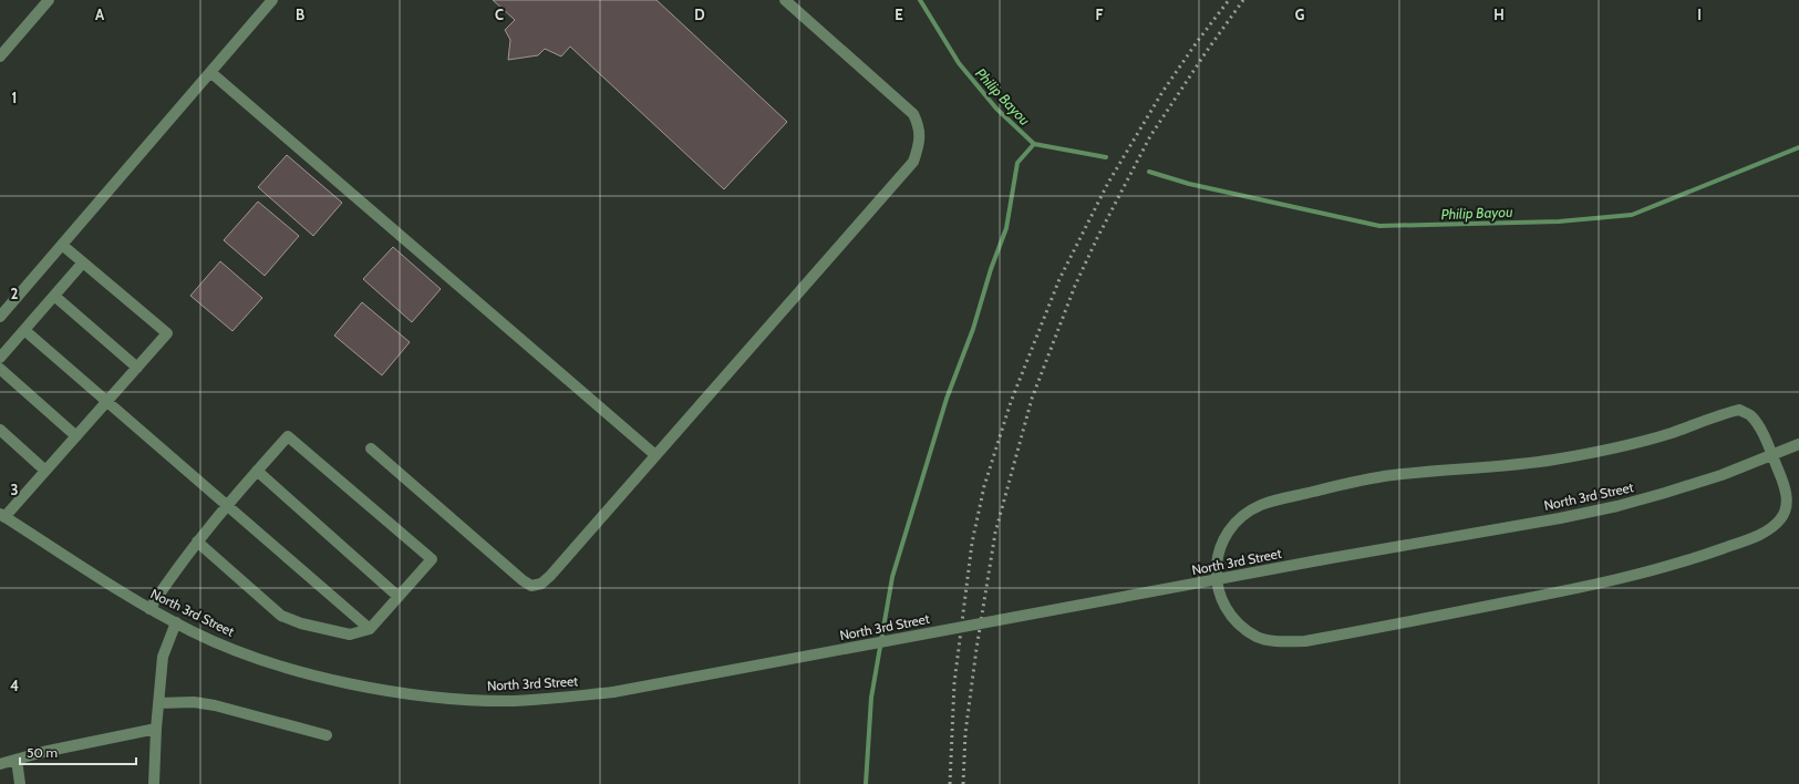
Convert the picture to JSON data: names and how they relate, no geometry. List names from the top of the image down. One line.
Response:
{"streets":{"street":["North 3rd Street"]},"water":["Philip Bayou"],"scale_bar":"50 m","grid":{"columns":["A","B","C","D","E","F","G","H","I"],"rows":["1","2","3","4"]}}
